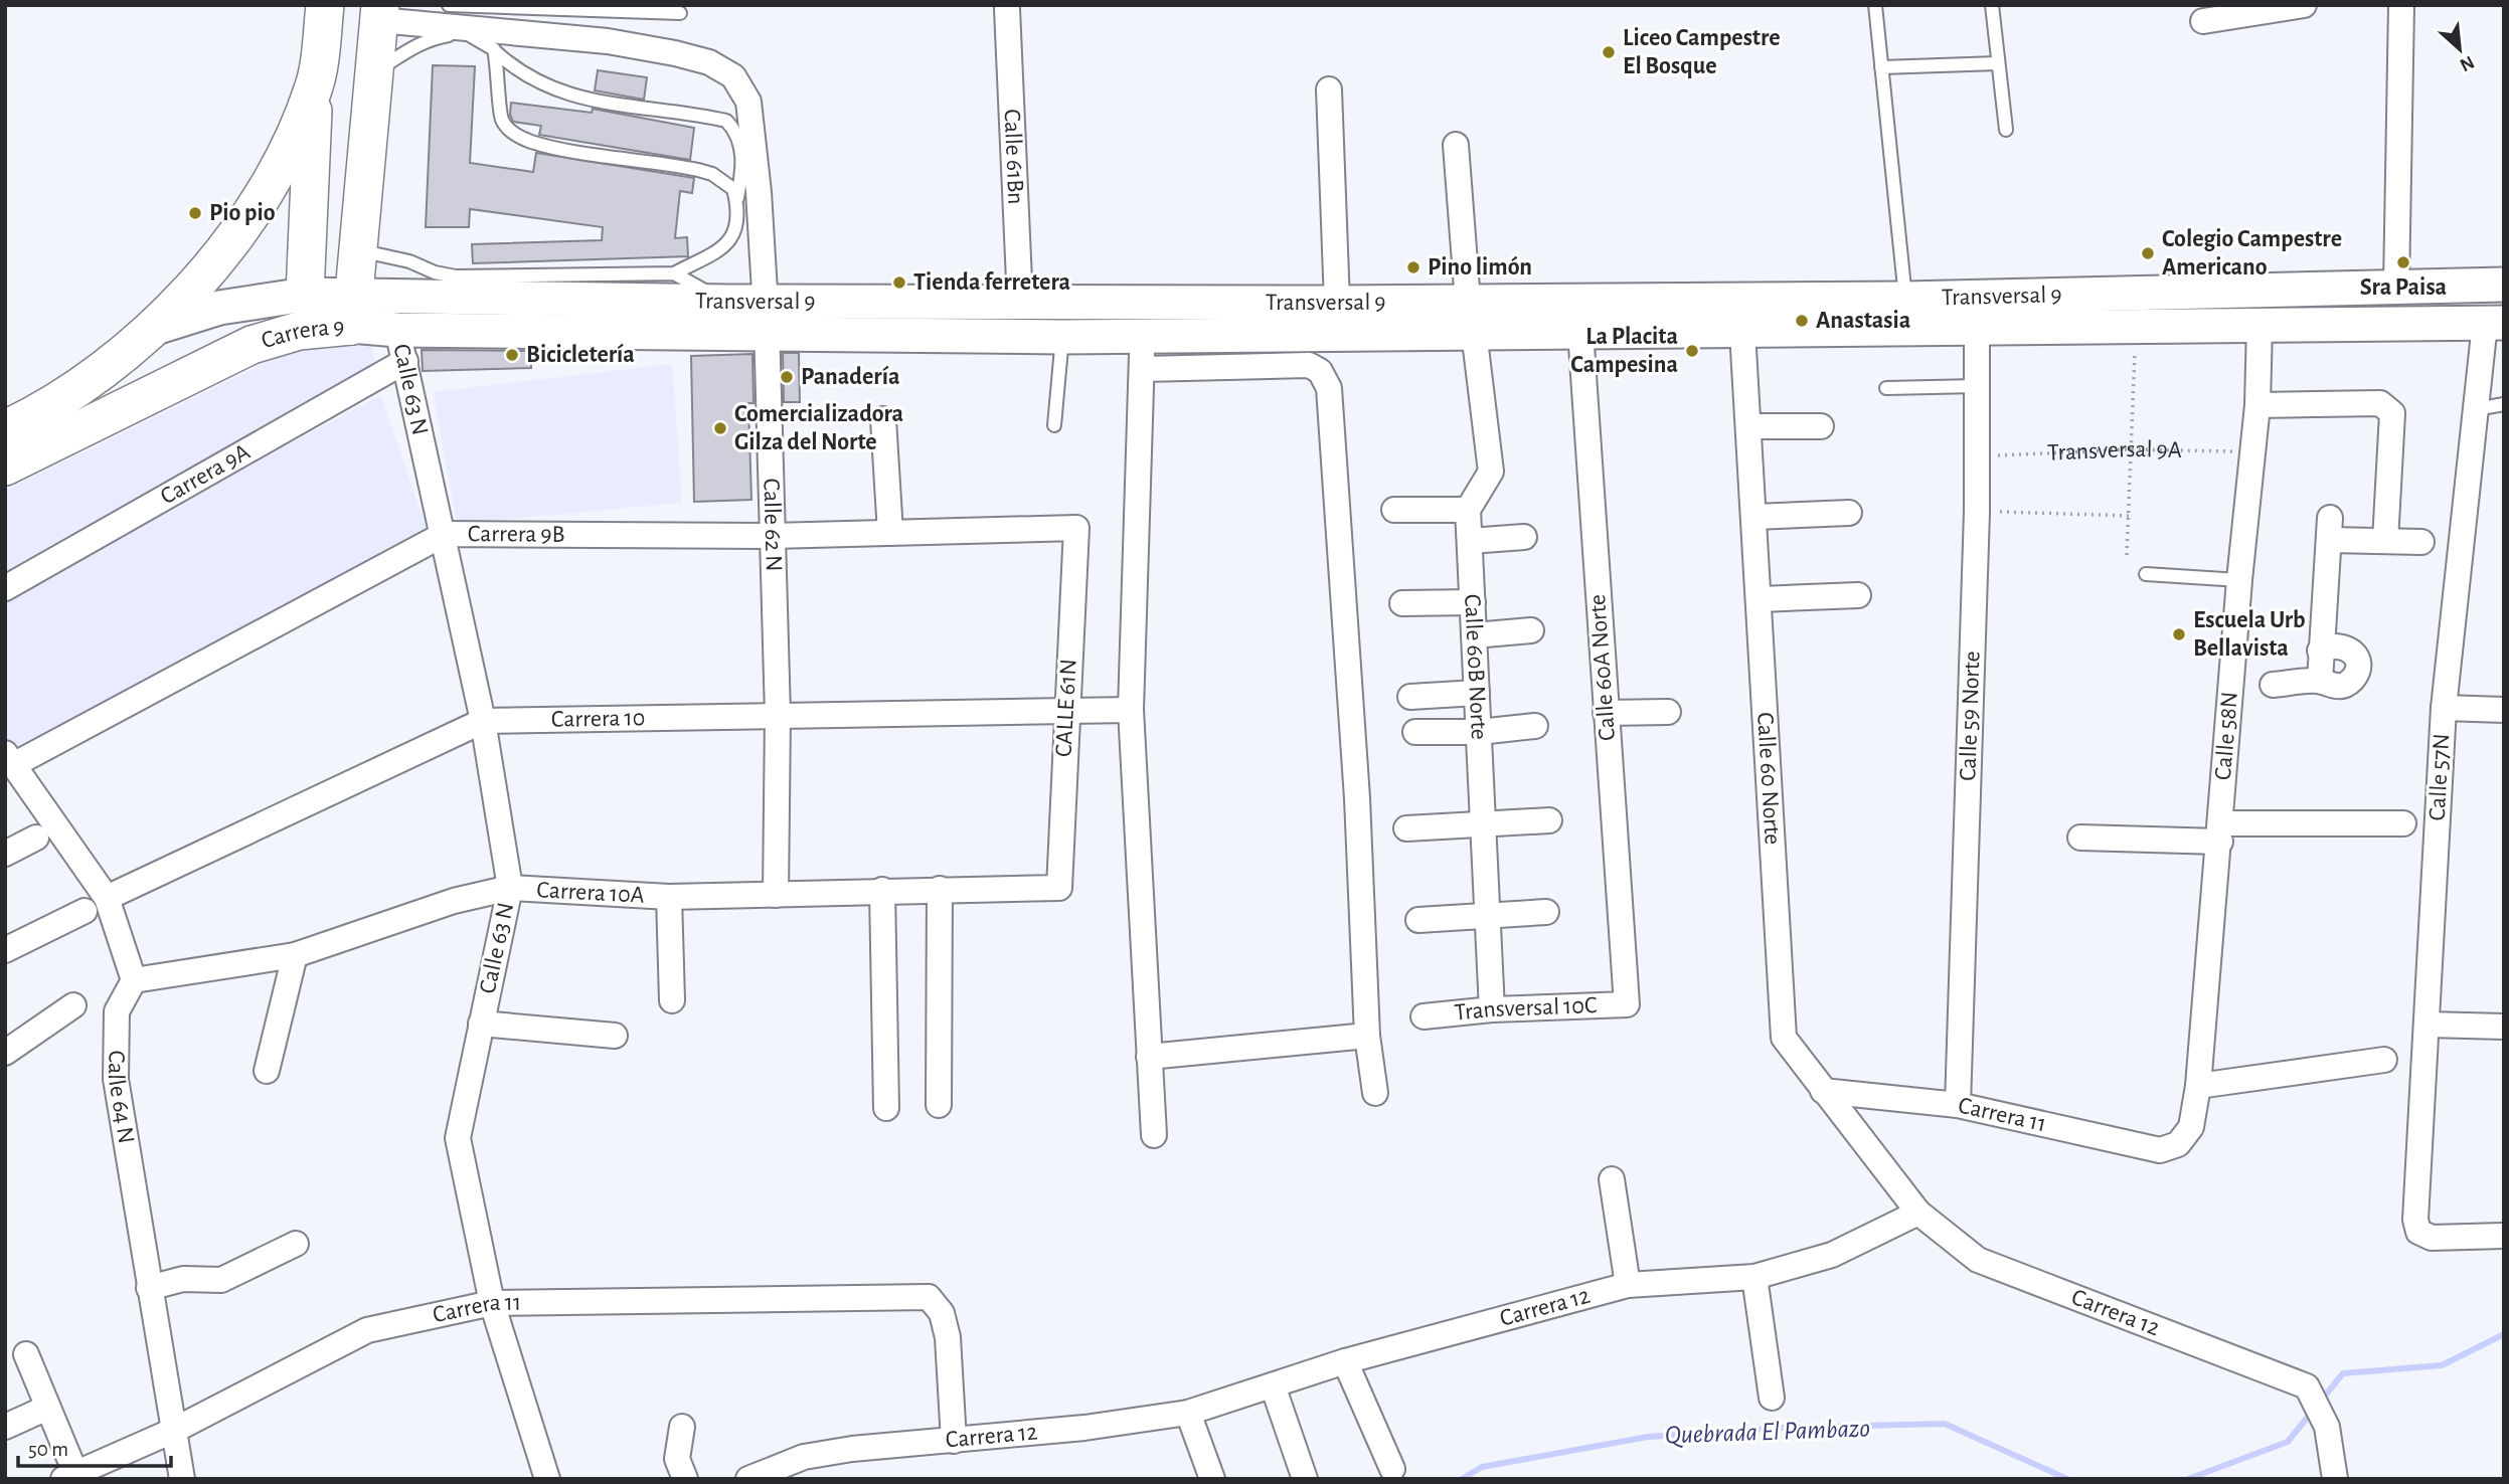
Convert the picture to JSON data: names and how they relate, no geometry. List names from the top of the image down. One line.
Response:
{"streets":{"main road":["Transversal 9","Carrera 9"],"street":["Calle 61Bn","Calle 63 N","Carrera 9A","Calle 62 N","Carrera 9B","Calle 60B Norte","Calle 60A Norte","CALLE 61N","Calle 59 Norte","Carrera 10","Calle 58N","Calle 57N","Calle 60 Norte","Carrera 10A","Transversal 10C","Calle 64 N","Carrera 11","Carrera 12"],"path":["Transversal 9A"]},"crossings":[["Calle 61Bn","Transversal 9"],["Transversal 9","Carrera 9"],["Transversal 9","Calle 63 N"],["Transversal 9","Carrera 9A"],["Transversal 9","Calle 62 N"],["Transversal 9","Calle 60A Norte"],["Transversal 9","Calle 59 Norte"],["Transversal 9","Calle 58N"],["Transversal 9","Calle 57N"],["Transversal 9","Calle 60 Norte"],["Carrera 9","Calle 62 N"],["Calle 63 N","Carrera 9A"],["Calle 63 N","Carrera 9B"],["Calle 63 N","Carrera 10"],["Calle 63 N","Carrera 10A"],["Calle 63 N","Carrera 11"],["Transversal 9A","Calle 59 Norte"],["Transversal 9A","Calle 58N"],["Calle 62 N","Carrera 9B"],["Calle 62 N","Carrera 10"],["Calle 62 N","Carrera 10A"],["Carrera 9B","CALLE 61N"],["Calle 60B Norte","Transversal 10C"],["Calle 60A Norte","Transversal 10C"],["CALLE 61N","Carrera 10"],["CALLE 61N","Carrera 10A"],["Calle 59 Norte","Carrera 11"],["Calle 58N","Carrera 11"],["Calle 60 Norte","Carrera 11"],["Calle 60 Norte","Carrera 12"],["Carrera 10A","Calle 64 N"],["Calle 64 N","Carrera 11"],["Carrera 11","Carrera 12"]],"water":["Quebrada El Pambazo"],"places":["Liceo Campestre El Bosque","Pio pio","Colegio Campestre Americano","Sra Paisa","Pino limón","Tienda ferretera","Anastasia","La Placita Campesina","Bicicletería","Panadería","Comercializadora Gilza del Norte","Escuela Urb Bellavista"],"scale_bar":"50 m","north":"bottom right"}
